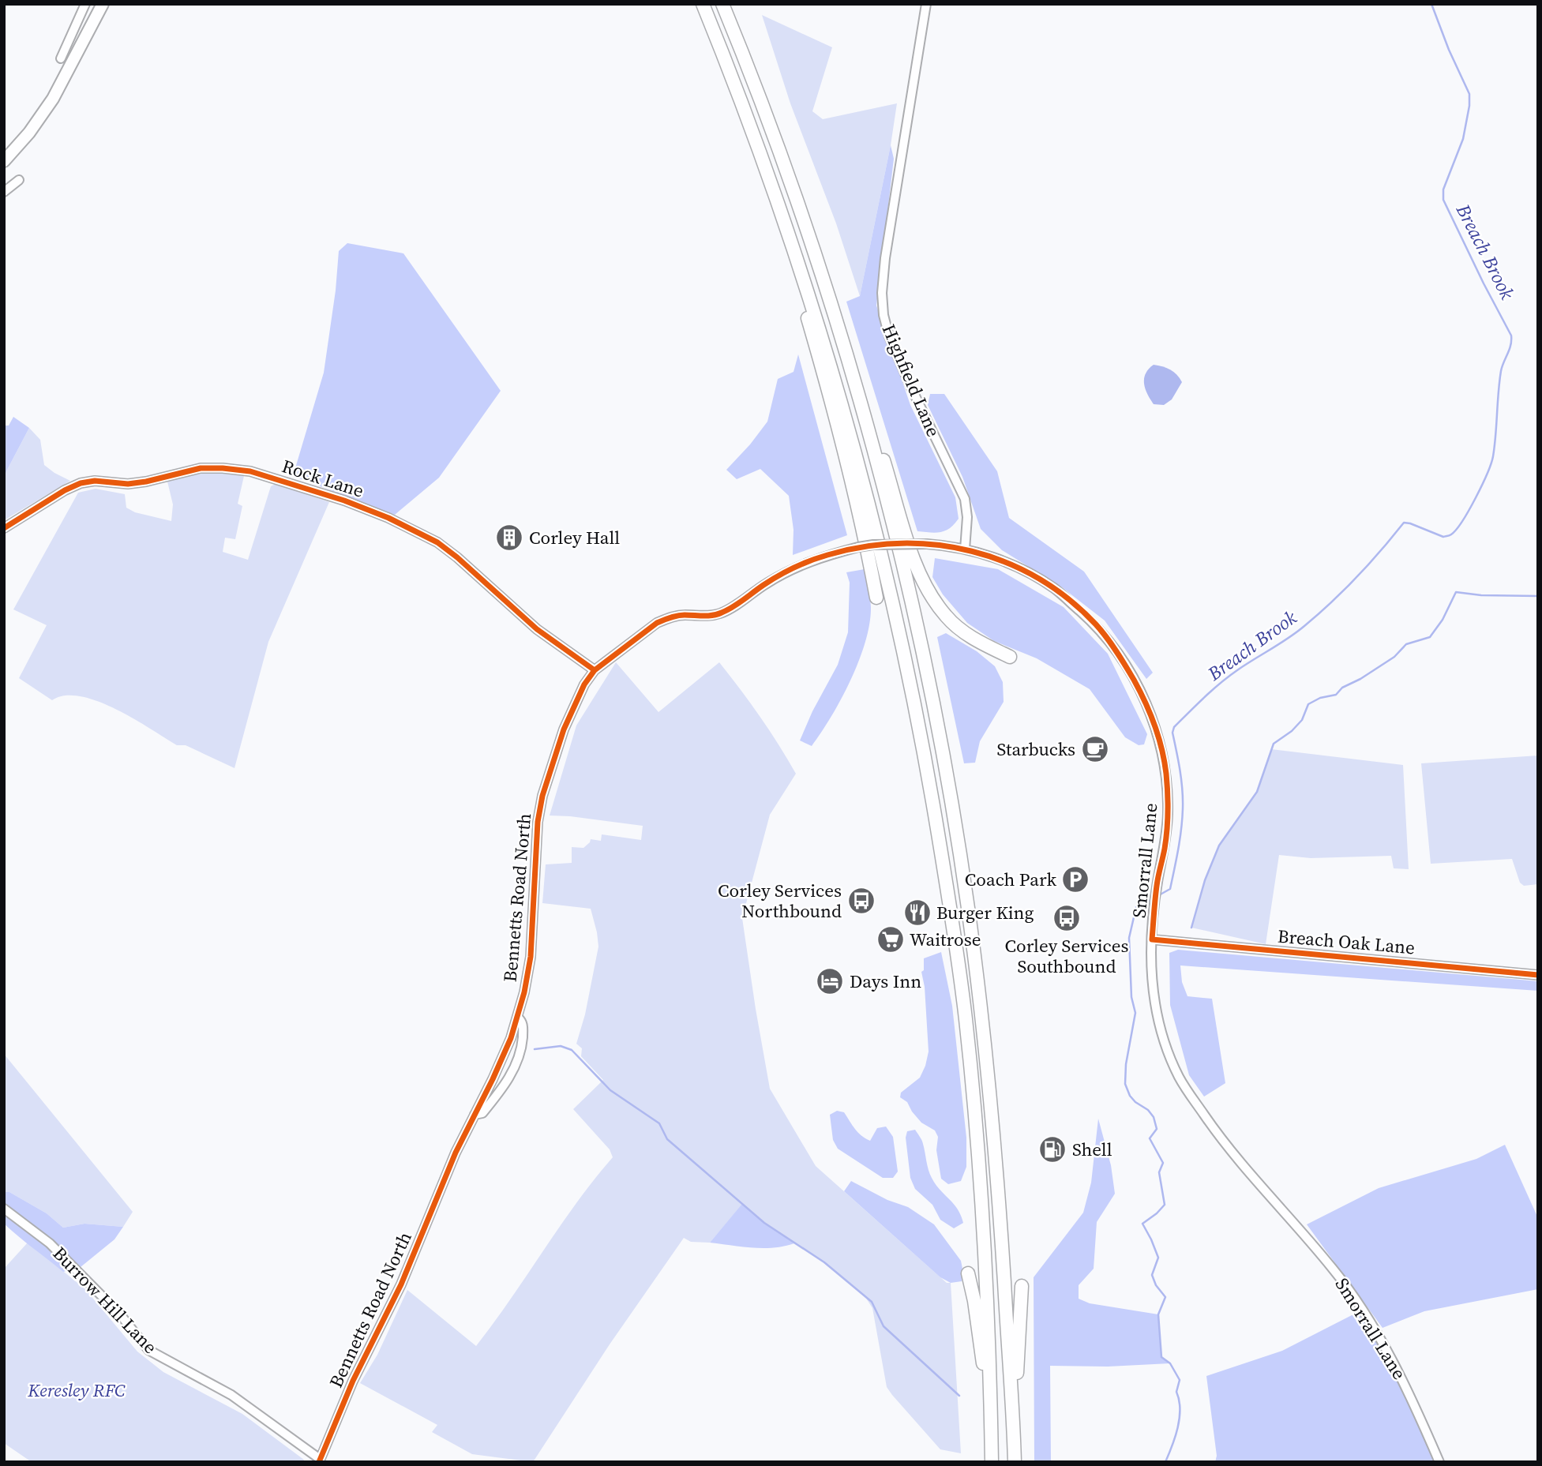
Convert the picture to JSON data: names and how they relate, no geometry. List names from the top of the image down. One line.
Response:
{"streets":{"street":["Highfield Lane","Rock Lane","Smorrall Lane","Bennetts Road North","Breach Oak Lane","Burrow Hill Lane"]},"crossings":[["Highfield Lane","Smorrall Lane"],["Highfield Lane","Bennetts Road North"],["Rock Lane","Bennetts Road North"],["Smorrall Lane","Bennetts Road North"],["Smorrall Lane","Breach Oak Lane"],["Bennetts Road North","Burrow Hill Lane"]],"water":["Breach Brook"],"parks":["Keresley RFC"],"places":{"building":["Corley Hall"],"cafe":["Starbucks"],"parking":["Coach Park"],"bus stop":["Corley Services Northbound","Corley Services Southbound"],"restaurant":["Burger King"],"supermarket":["Waitrose"],"hotel":["Days Inn"],"fuel station":["Shell"]}}
